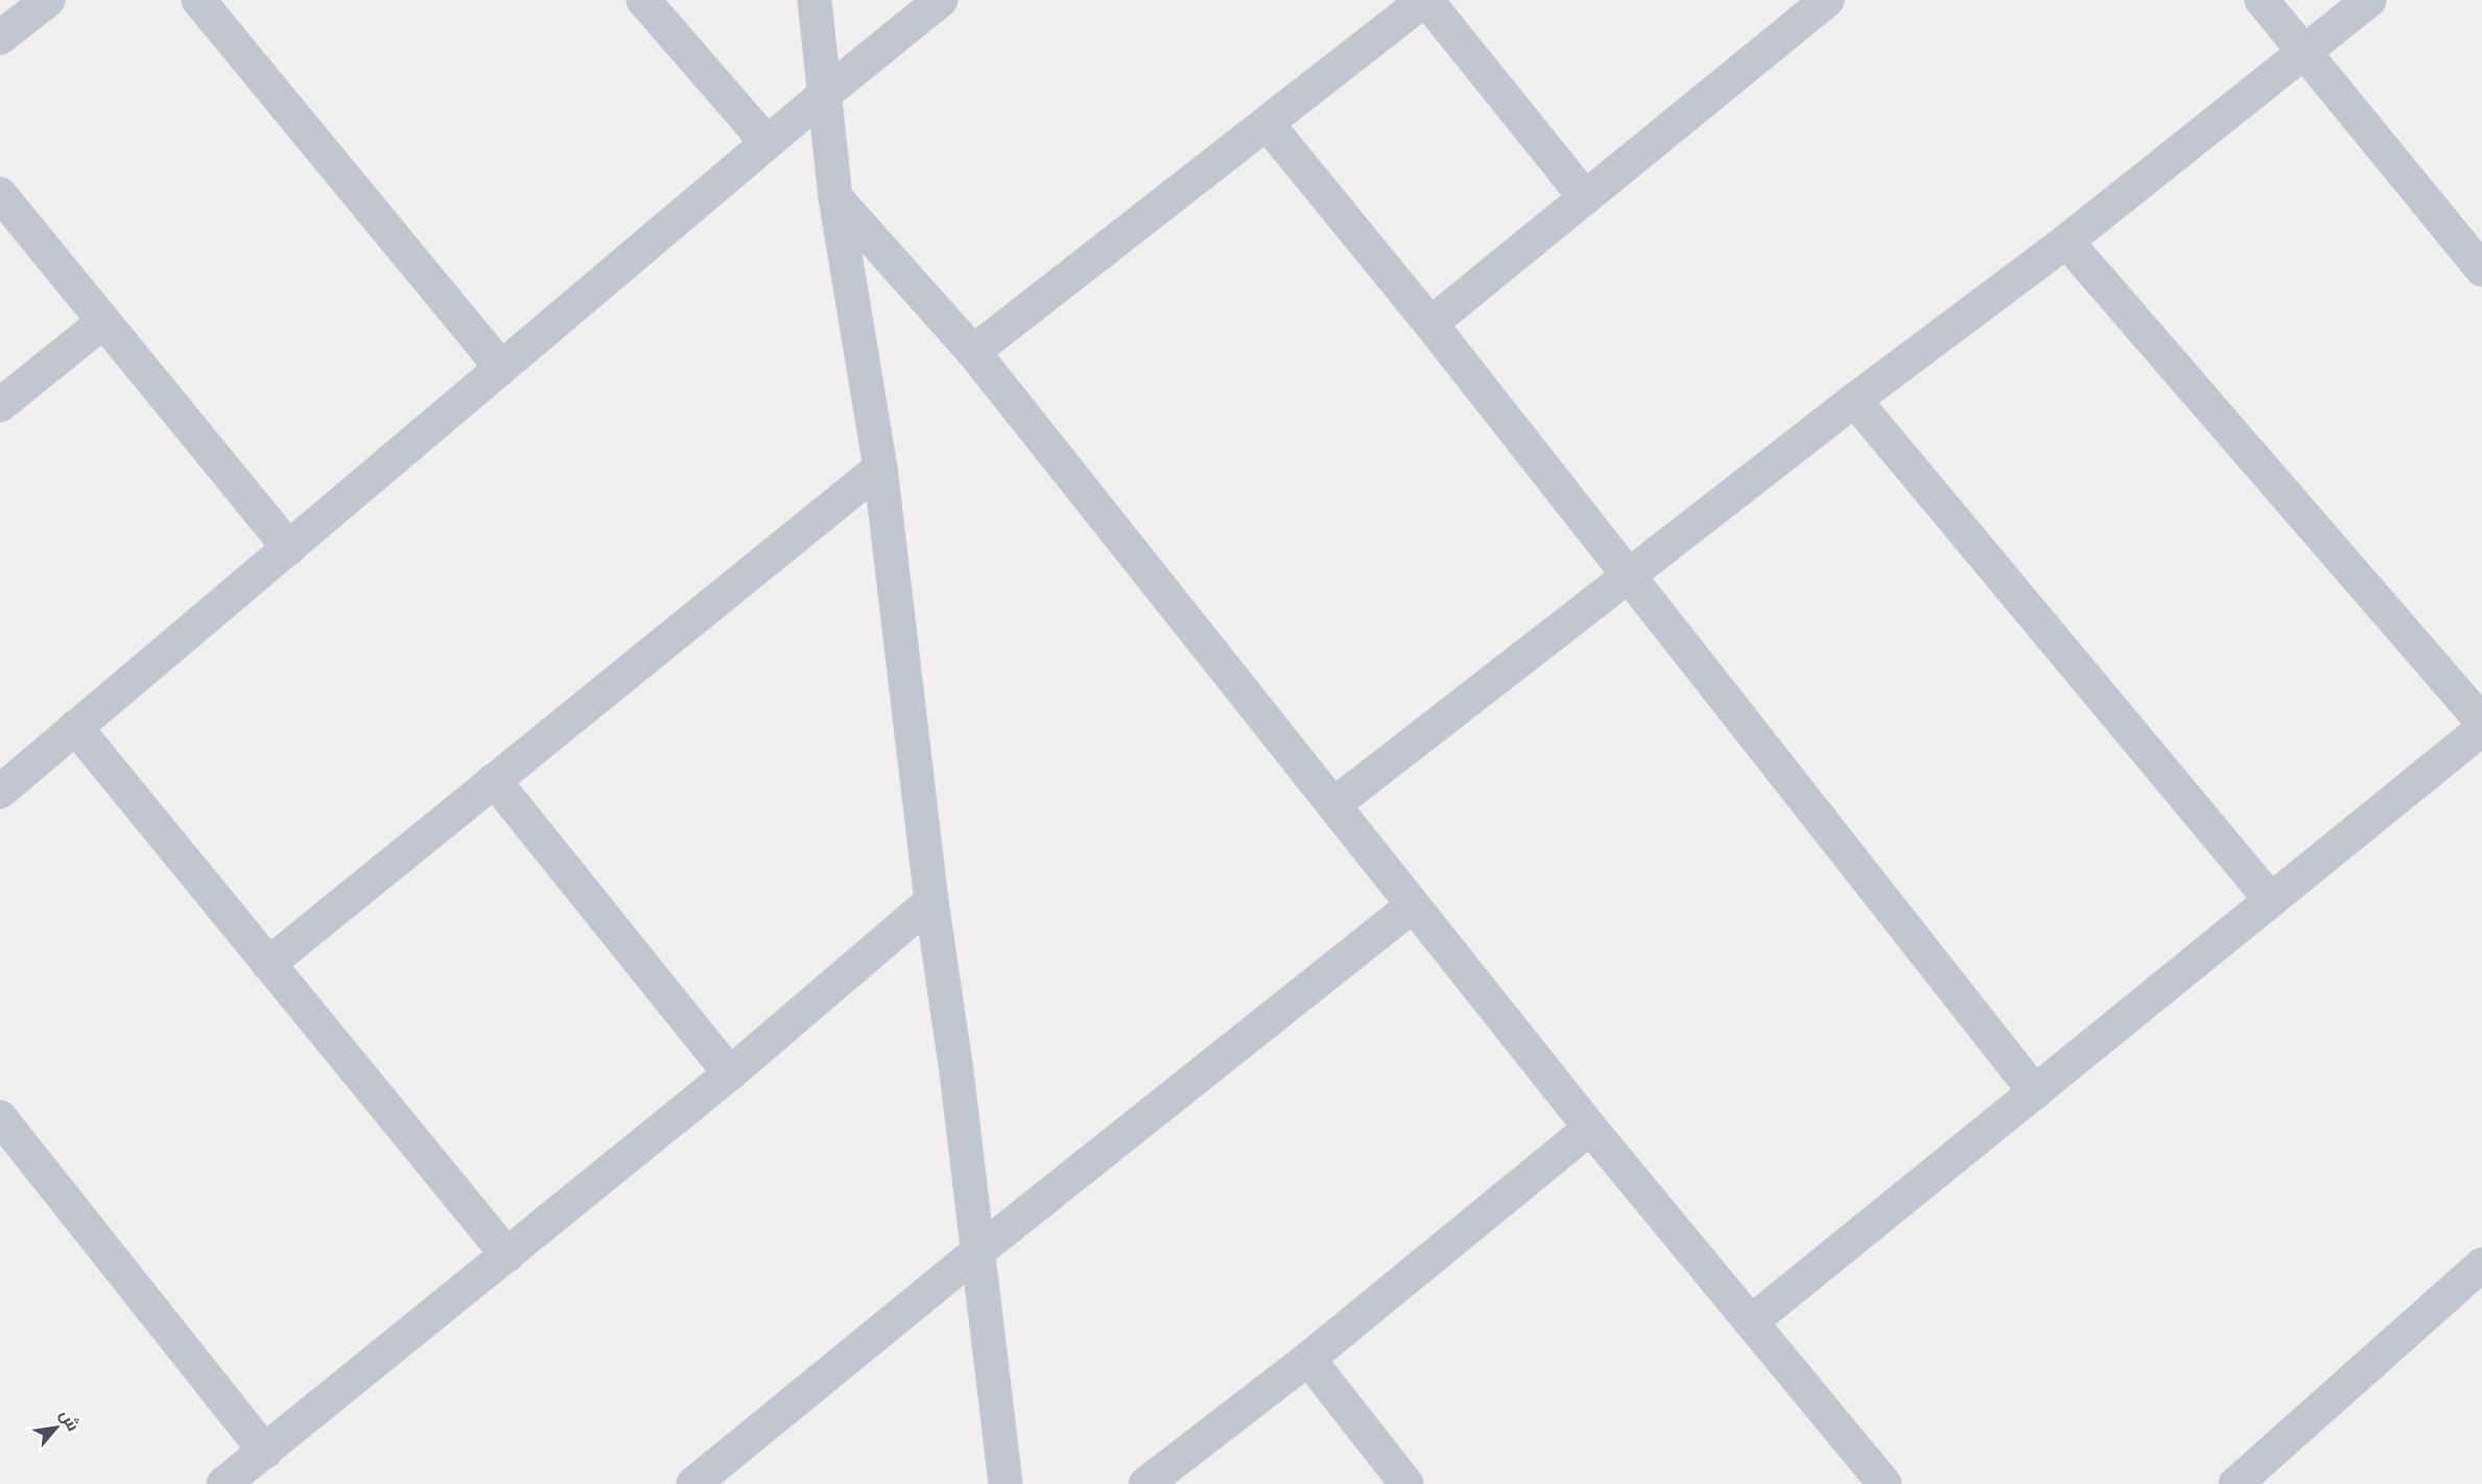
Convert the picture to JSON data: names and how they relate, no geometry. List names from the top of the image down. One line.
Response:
{"north":"top right"}
